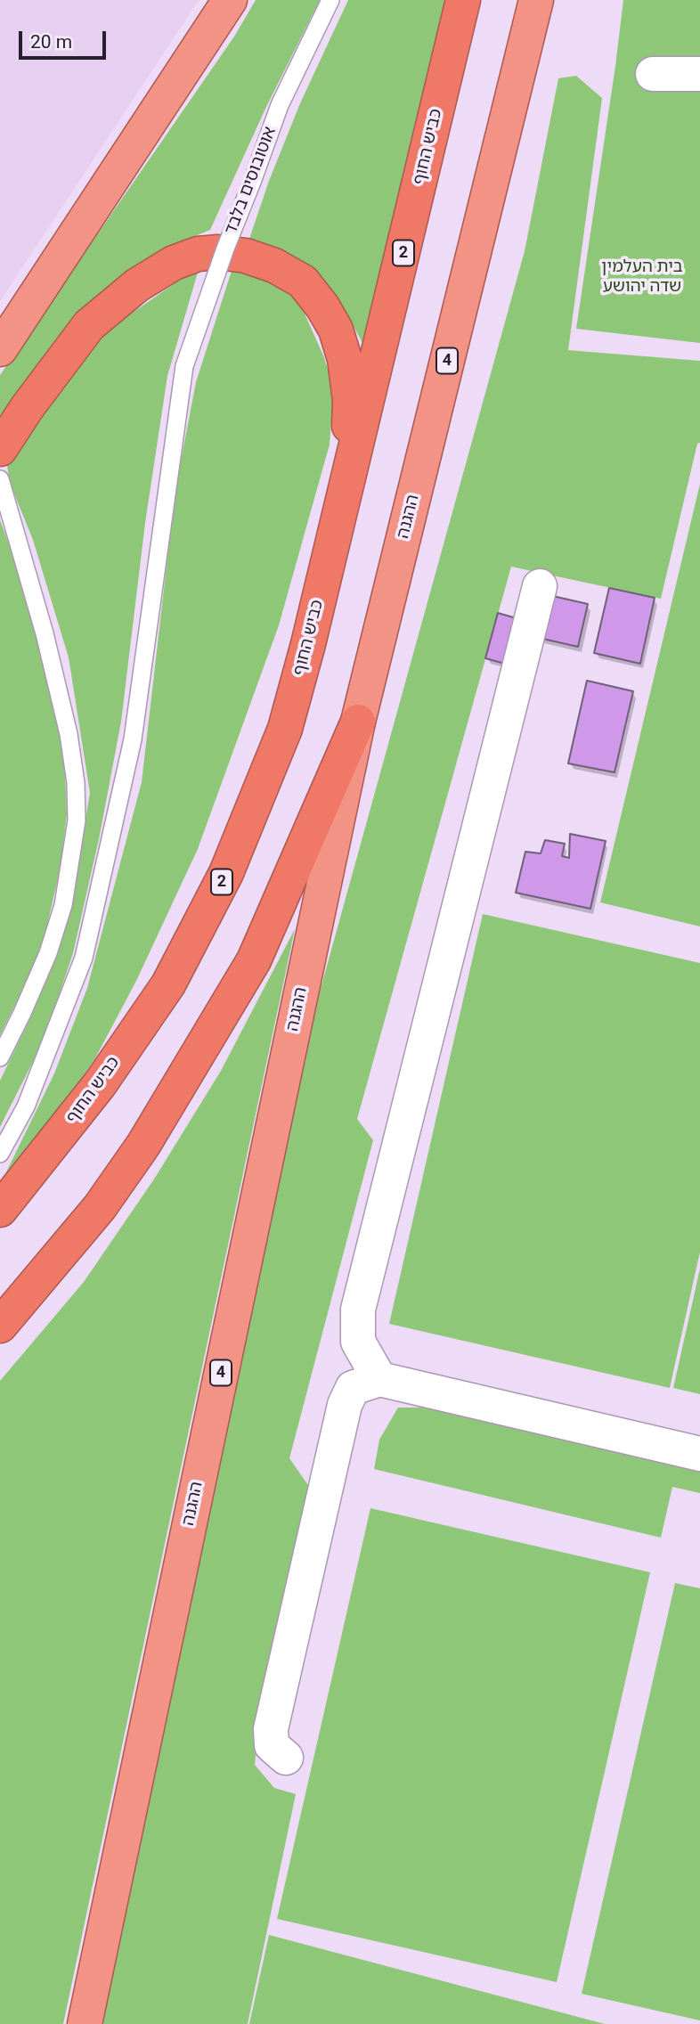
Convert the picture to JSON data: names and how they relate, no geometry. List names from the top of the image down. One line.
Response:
{"streets":{"highway":["כביש החוף","2","4","ההגנה"],"lane":["אוטובוסים בלבד"]},"parks":["בית העלמין שדה יהושע"],"scale_bar":"20 m"}
